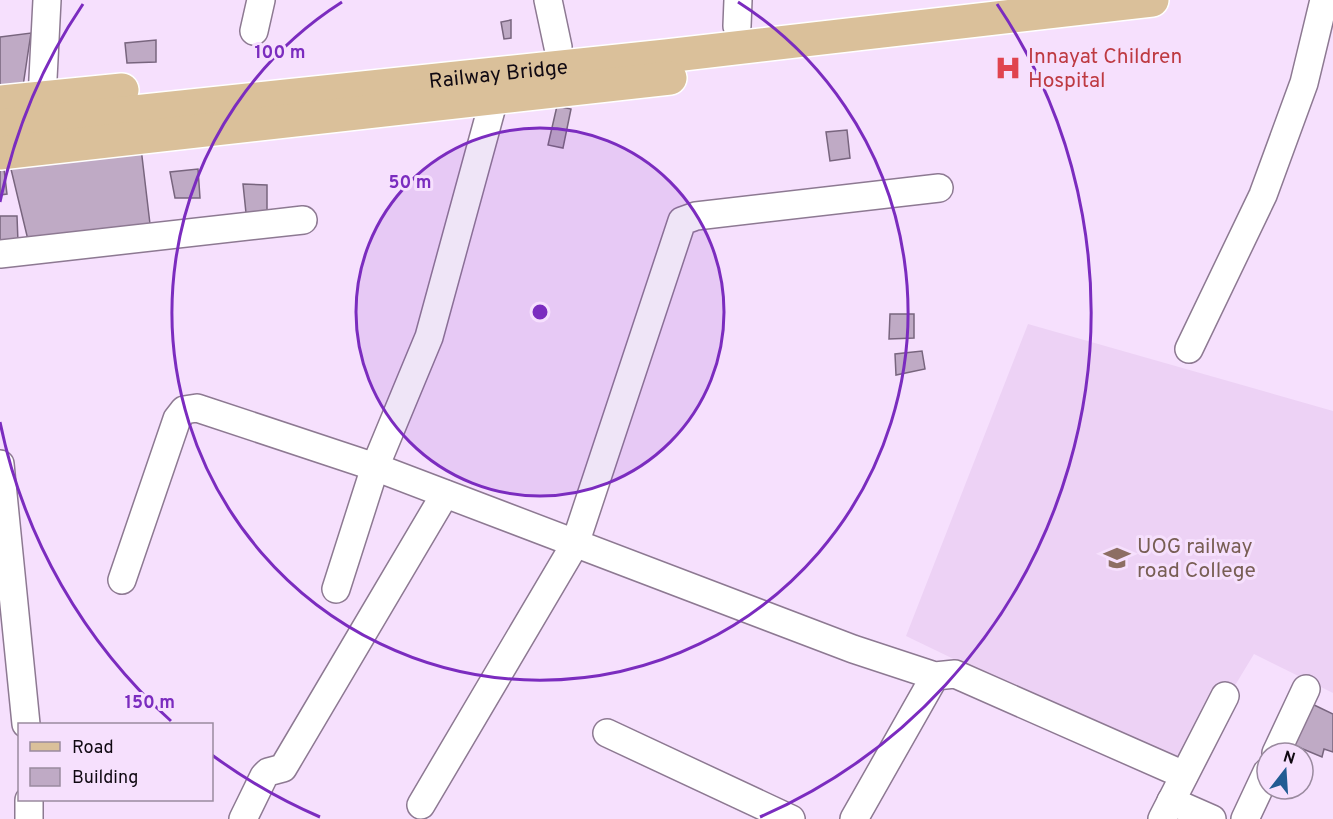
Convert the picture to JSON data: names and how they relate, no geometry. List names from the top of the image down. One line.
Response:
{"streets":{"main road":["Railway Bridge"]},"places":{"hospital":["Innayat Children Hospital"],"school or university":["UOG railway road College"]},"legend":["Road","Building"],"north":"top","rings":["100 m","50 m","150 m"]}
